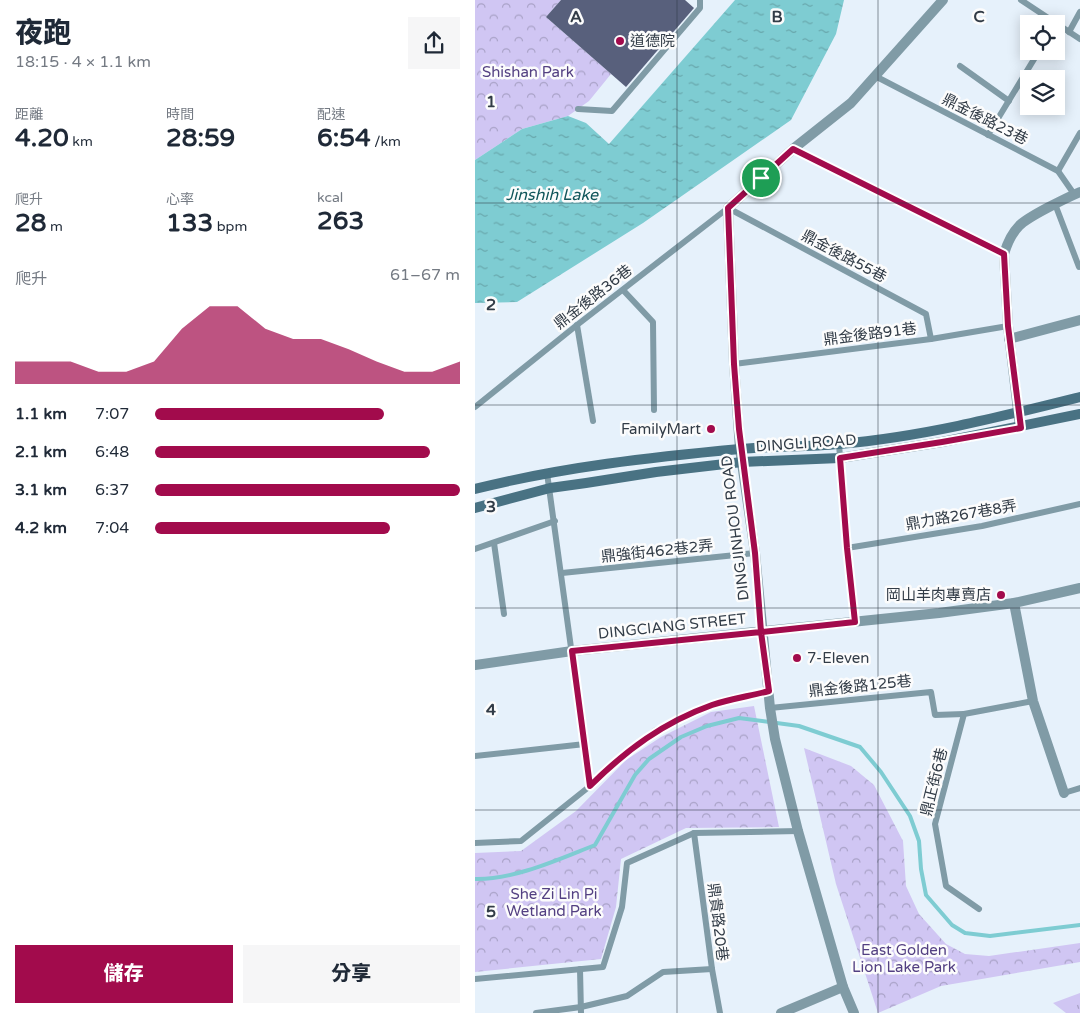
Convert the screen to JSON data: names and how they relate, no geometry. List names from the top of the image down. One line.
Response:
{"streets":{"street":["DINGLI ROAD","DINGJINHOU ROAD","DINGCIANG STREET"],"lane":["鼎金後路23巷","鼎金後路55巷","鼎金後路36巷","鼎金後路91巷","鼎力路267巷8弄","鼎強街462巷2弄","鼎金後路125巷","鼎正街6巷","鼎貴路20巷"]},"crossings":[["鼎金後路55巷","鼎金後路36巷"],["鼎金後路55巷","鼎金後路91巷"],["鼎金後路55巷","DINGJINHOU ROAD"],["鼎金後路36巷","DINGJINHOU ROAD"],["鼎金後路91巷","DINGJINHOU ROAD"],["DINGLI ROAD","DINGJINHOU ROAD"],["DINGJINHOU ROAD","鼎強街462巷2弄"],["DINGJINHOU ROAD","DINGCIANG STREET"],["DINGJINHOU ROAD","鼎金後路125巷"],["鼎金後路125巷","鼎正街6巷"]],"water":["Jinshih Lake"],"parks":["Shishan Park","She Zi Lin Pi Wetland Park","East Golden Lion Lake Park"],"places":["道德院","FamilyMart","岡山羊肉專賣店","7-Eleven"],"page":{"heading":["夜跑","18:15 · 4 × 1.1 km"],"stats":[["距離","4.20 km"],["時間","28:59"],["配速","6:54 /km"],["爬升","28 m"],["心率","133 bpm"],["kcal","263"]],"chart":["爬升","61–67 m"],"list":[{"name":"1.1 km","note":"7:07"},{"name":"2.1 km","note":"6:48"},{"name":"3.1 km","note":"6:37"},{"name":"4.2 km","note":"7:04"}],"buttons":["儲存","分享"]},"grid":{"columns":["A","B","C"],"rows":["1","2","3","4","5"]}}
